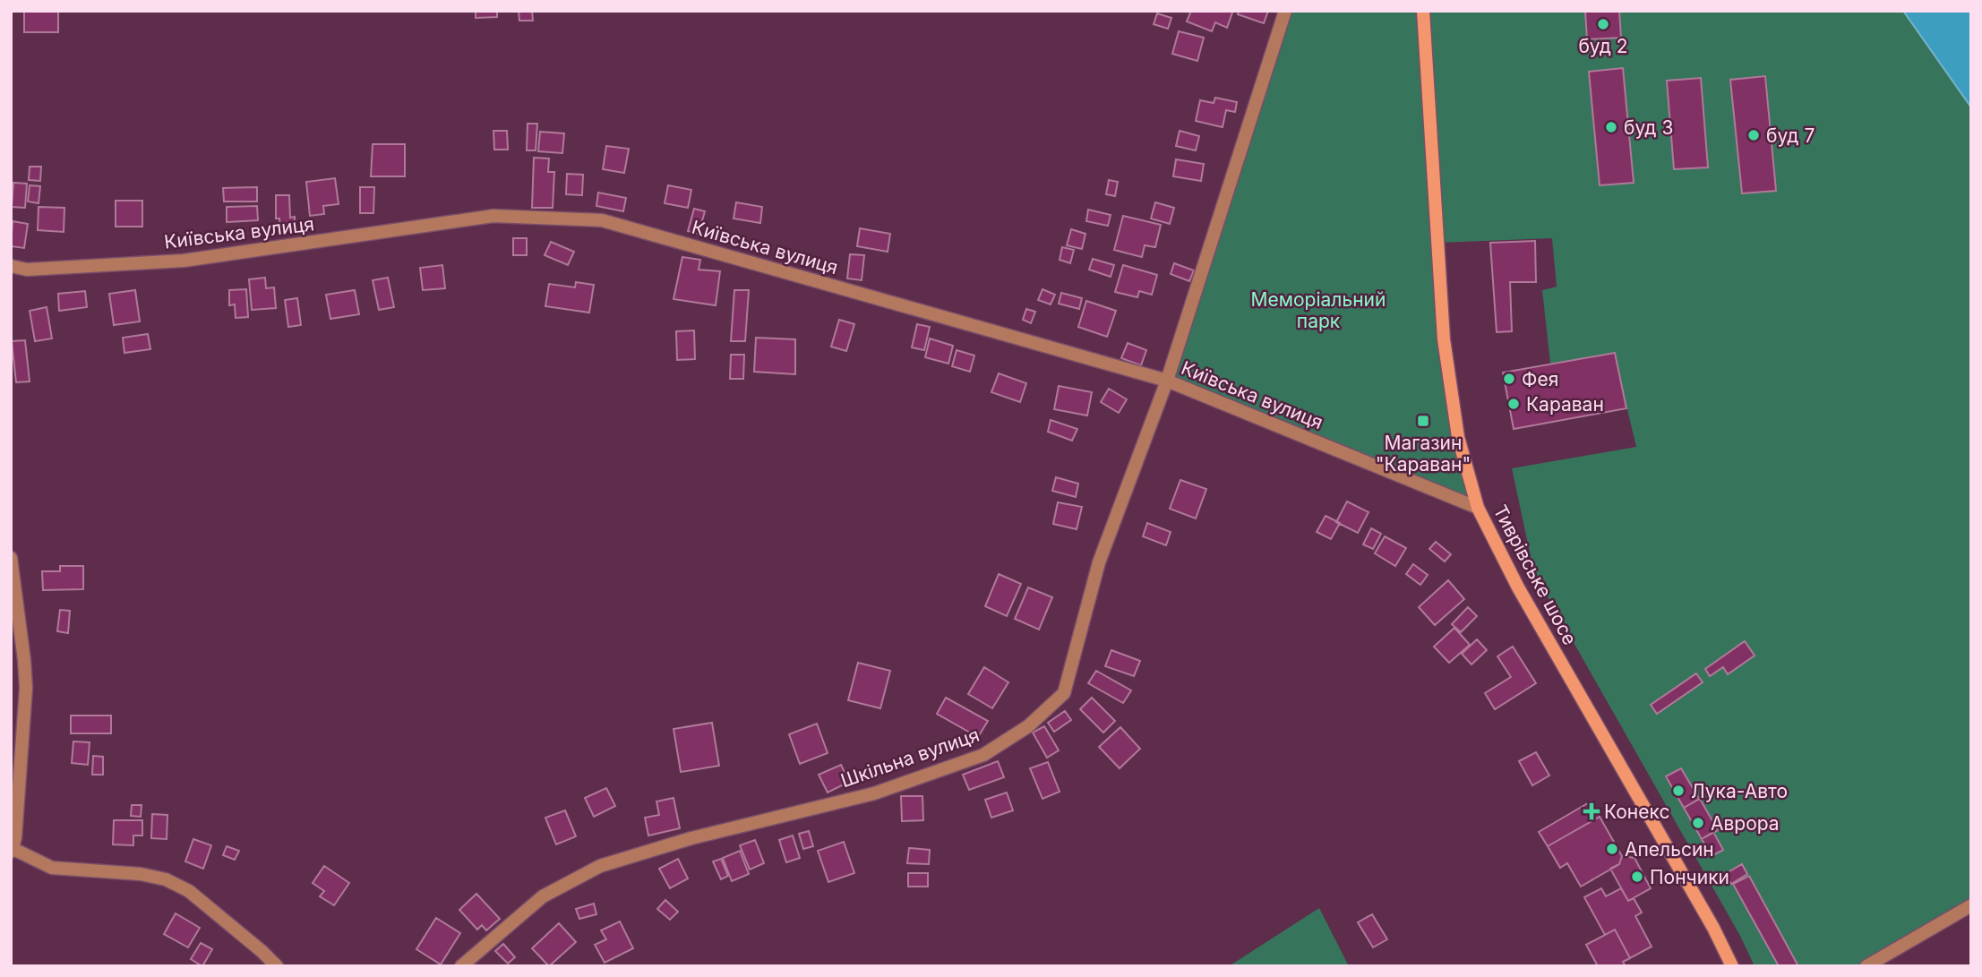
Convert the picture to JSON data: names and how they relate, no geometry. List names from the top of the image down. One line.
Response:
{"streets":{"main road":["Тиврівське шосе"],"street":["Київська вулиця","Шкільна вулиця"]},"crossings":[["Київська вулиця","Тиврівське шосе"],["Київська вулиця","Шкільна вулиця"]],"parks":["Меморіальний парк"],"places":{"other":["буд 2","буд 3","буд 7","Фея","Караван","Лука-Авто","Аврора","Апельсин","Пончики"],"transit":["Магазин \"Караван\""],"health":["Конекс"]}}
